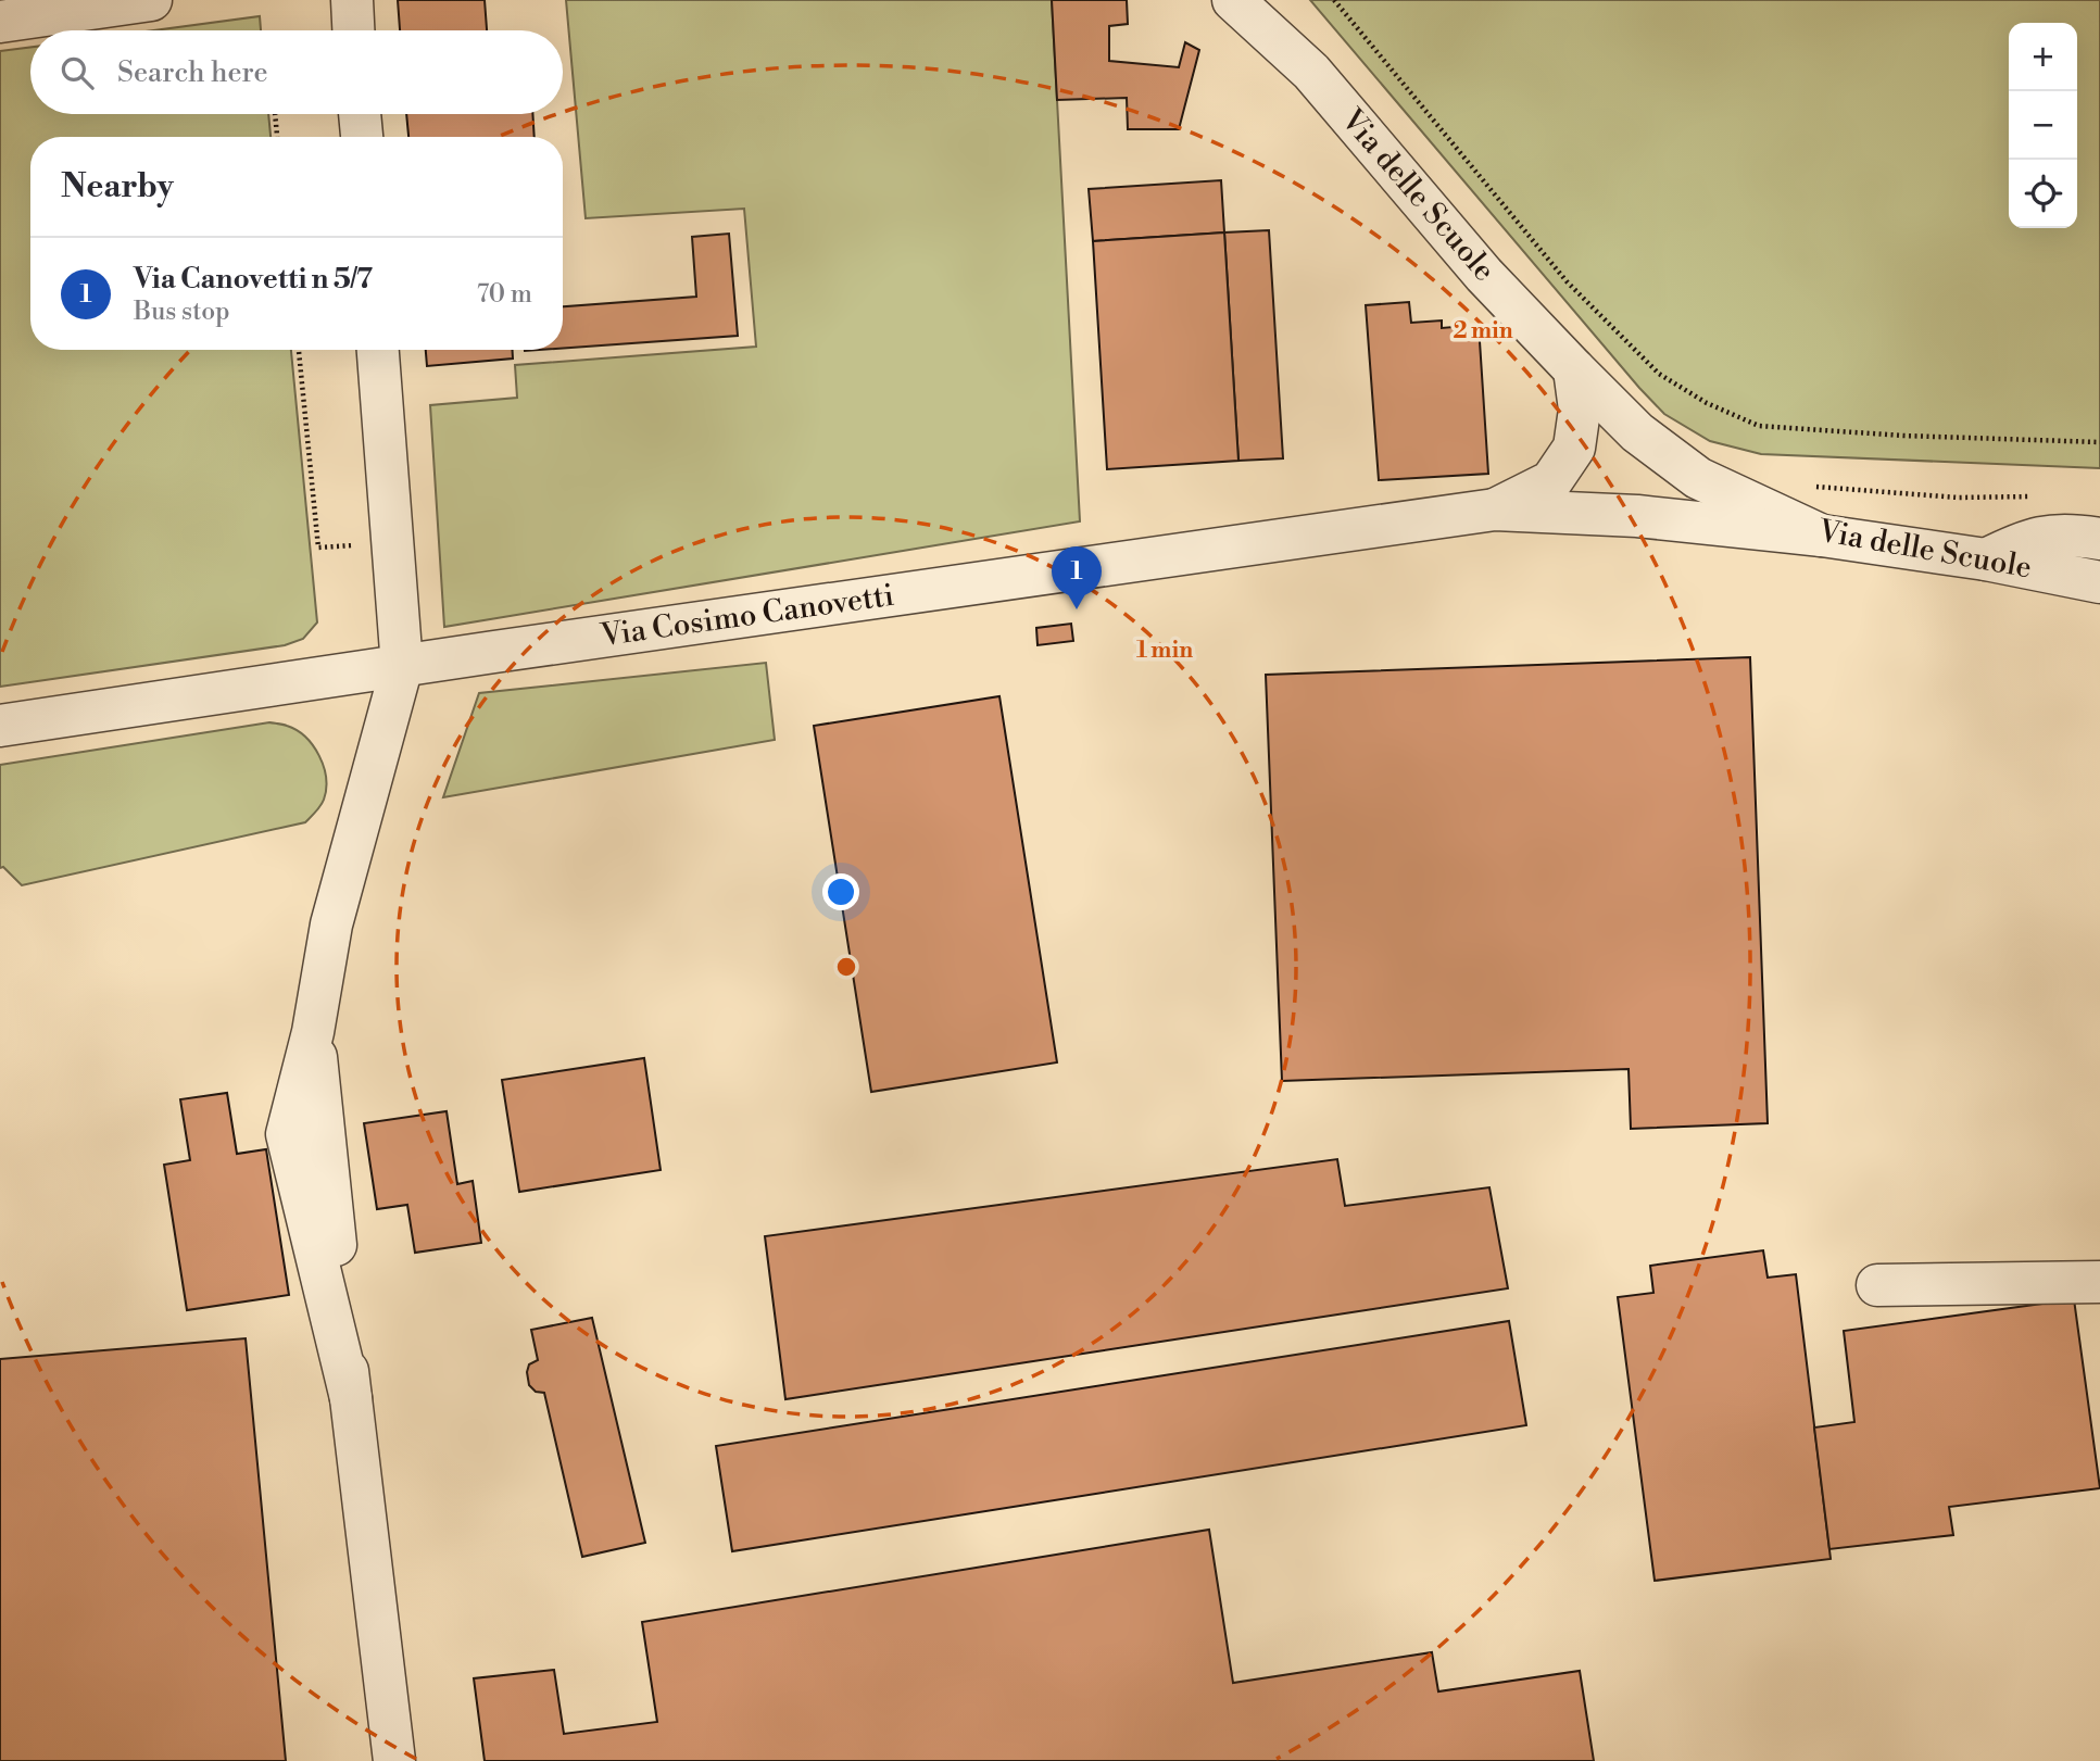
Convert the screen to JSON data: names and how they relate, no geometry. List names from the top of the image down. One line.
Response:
{"streets":{"street":["Via delle Scuole","Via Cosimo Canovetti"]},"crossings":[["Via delle Scuole","Via Cosimo Canovetti"]],"page":{"map_buttons":["+","−"],"search":"Search here","heading":"Nearby","list":[{"mark":"1","name":"Via Canovetti n 5/7","note":"Bus stop","value":"70 m"}],"pins":"1"},"rings":["2 min","1 min"]}
